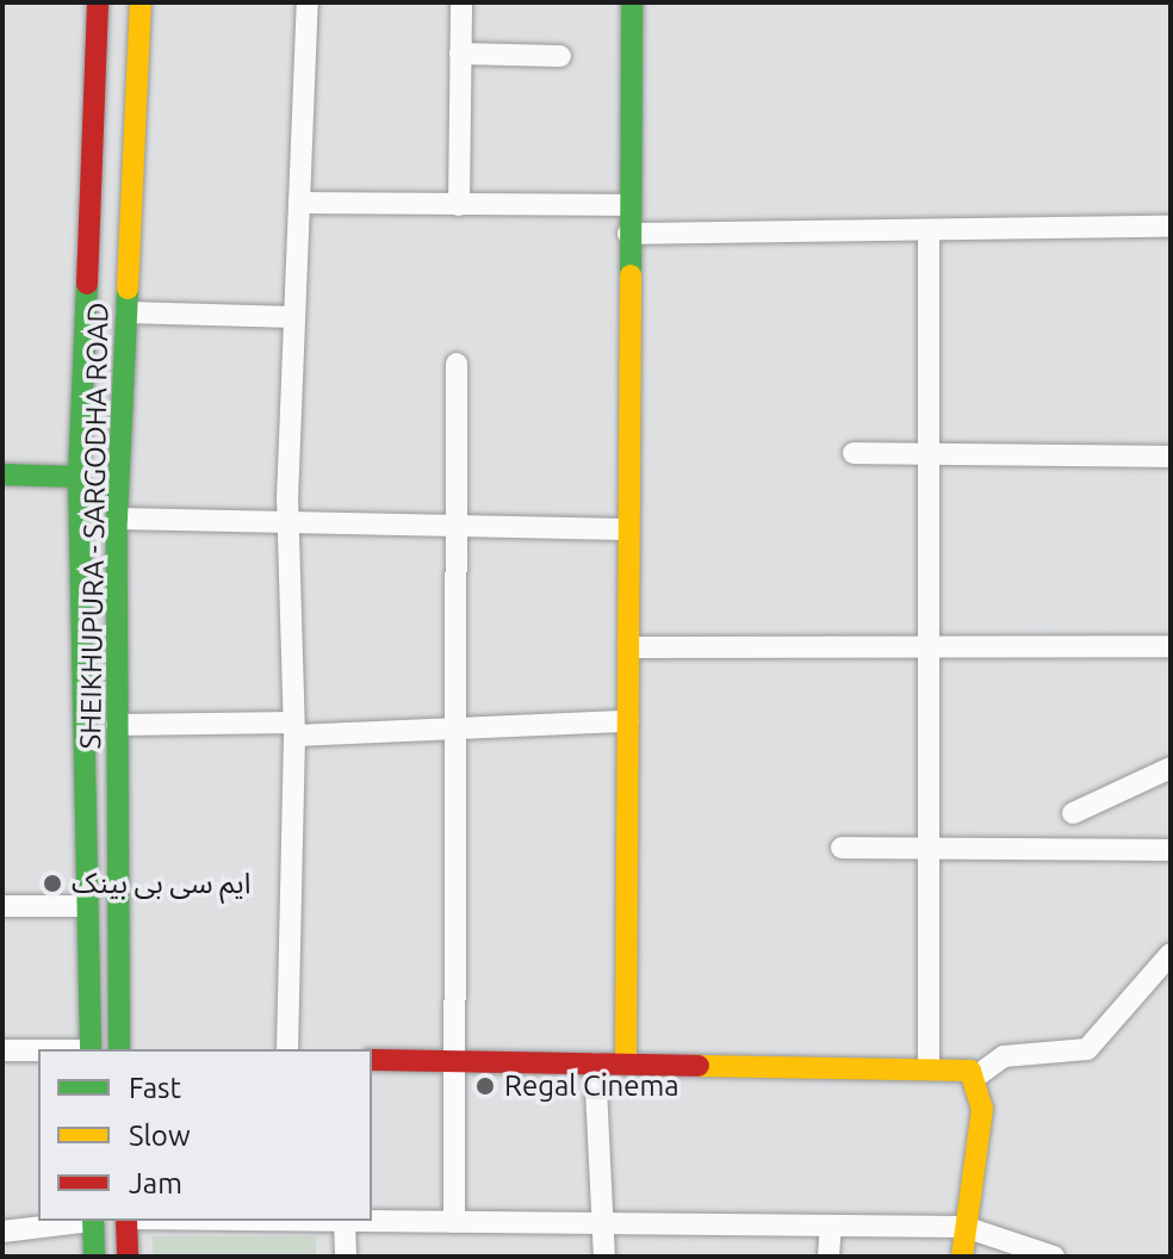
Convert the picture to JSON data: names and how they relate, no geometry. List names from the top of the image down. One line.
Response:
{"streets":{"main road":["SHEIKHUPURA - SARGODHA ROAD"]},"places":["ایم سی بی بینک","Regal Cinema"],"legend":["Fast","Slow","Jam"]}
